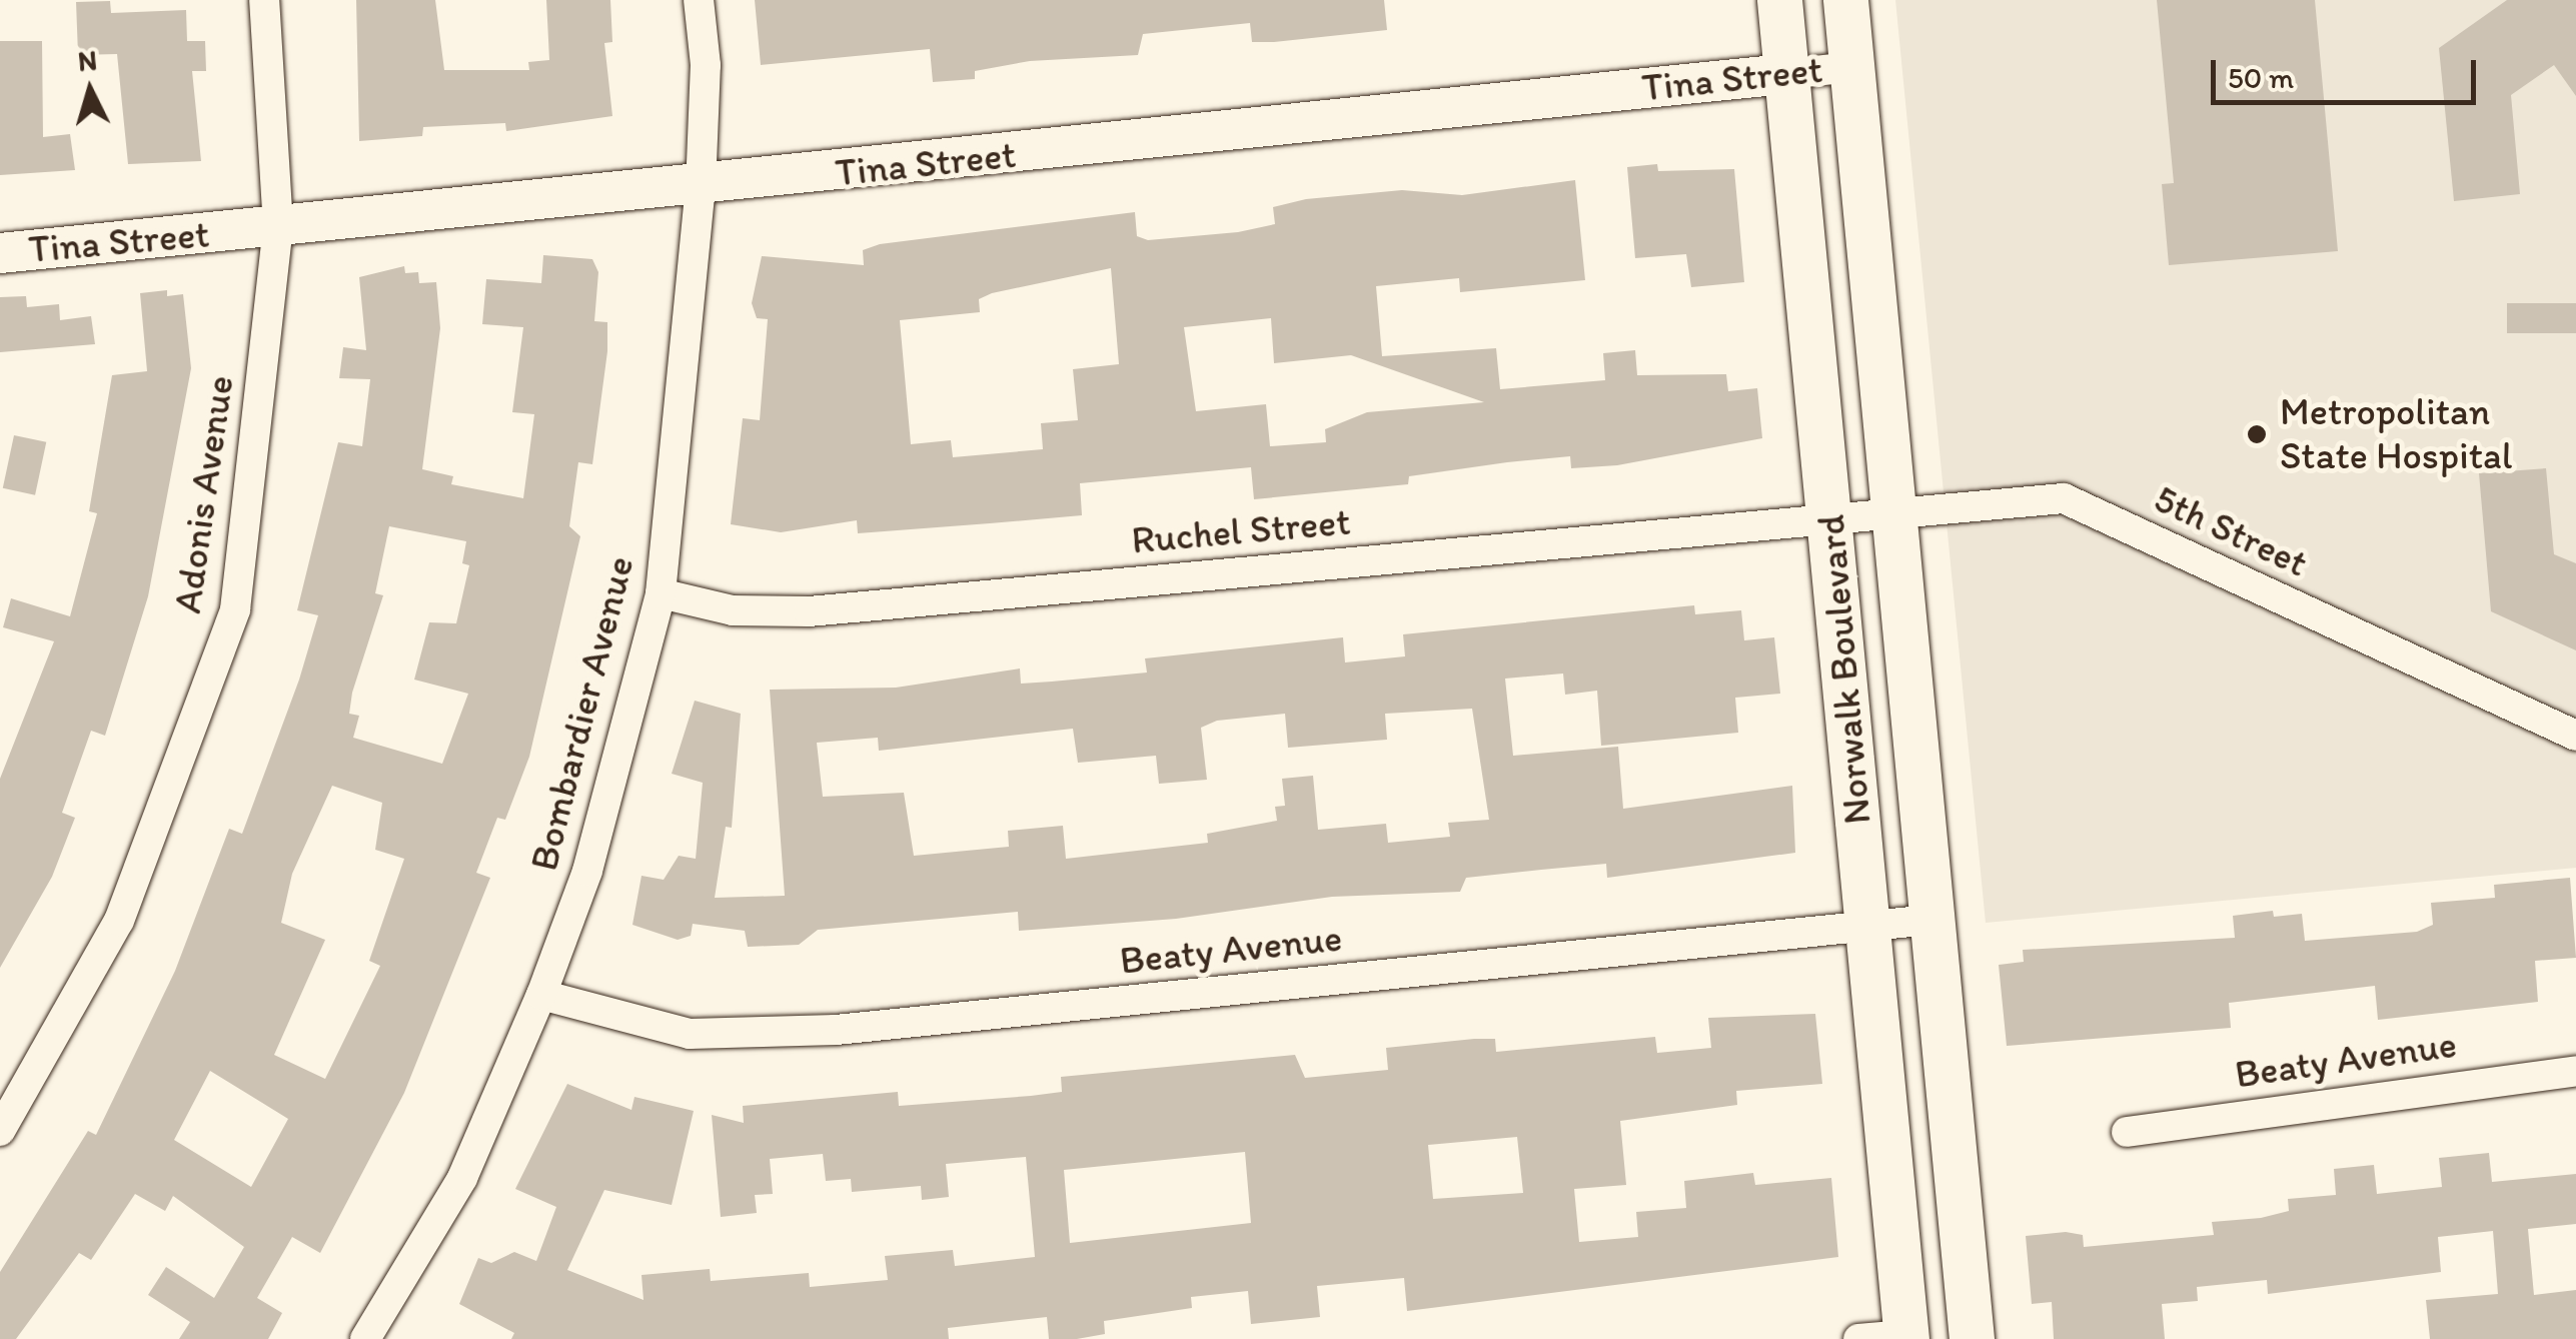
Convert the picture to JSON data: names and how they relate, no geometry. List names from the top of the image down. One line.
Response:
{"streets":{"main road":["Norwalk Boulevard"],"street":["Tina Street","Adonis Avenue","Ruchel Street","5th Street","Bombardier Avenue","Beaty Avenue"]},"crossings":[["Tina Street","Adonis Avenue"],["Tina Street","Norwalk Boulevard"],["Tina Street","Bombardier Avenue"],["Ruchel Street","5th Street"],["Ruchel Street","Norwalk Boulevard"],["Ruchel Street","Bombardier Avenue"],["5th Street","Norwalk Boulevard"],["Norwalk Boulevard","Beaty Avenue"],["Bombardier Avenue","Beaty Avenue"]],"places":["Metropolitan State Hospital"],"scale_bar":"50 m","north":"top"}
